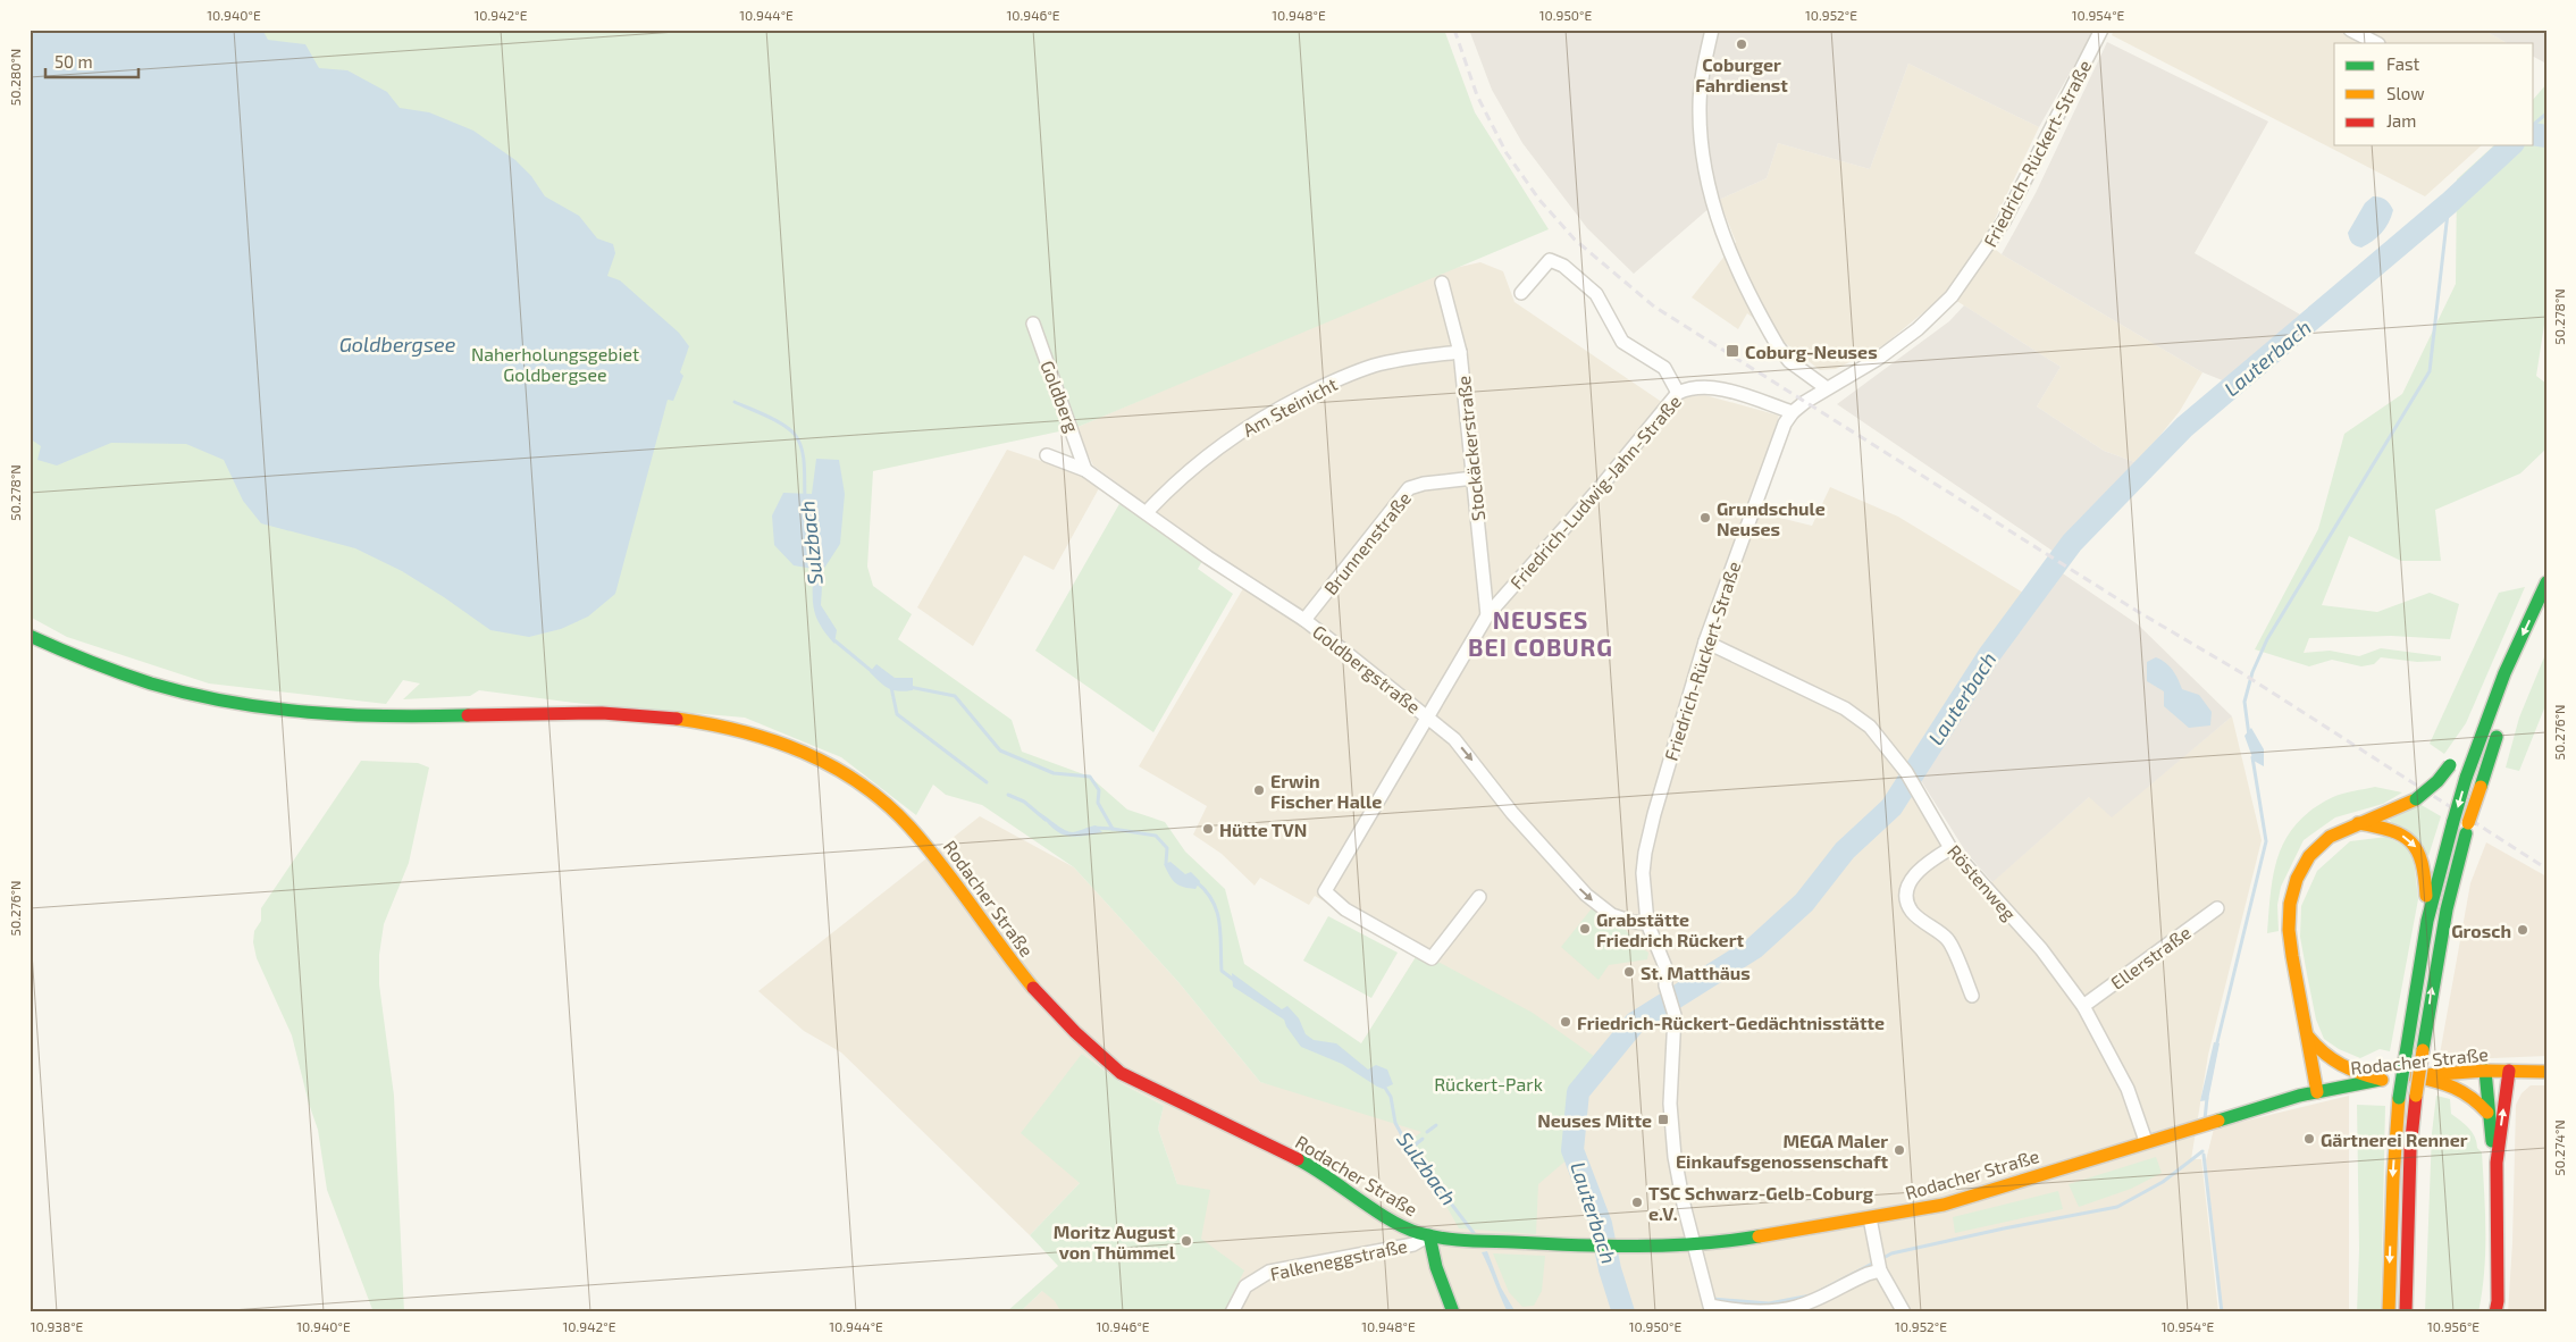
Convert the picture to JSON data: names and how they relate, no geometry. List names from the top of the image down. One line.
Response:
{"streets":{"main road":["Rodacher Straße"],"street":["Friedrich-Rückert-Straße","Goldberg","Am Steinicht","Stockäckerstraße","Friedrich-Ludwig-Jahn-Straße","Brunnenstraße","Goldbergstraße","Röstenweg","Ellerstraße","Falkeneggstraße"]},"crossings":[["Friedrich-Rückert-Straße","Friedrich-Ludwig-Jahn-Straße"],["Friedrich-Rückert-Straße","Goldbergstraße"],["Friedrich-Rückert-Straße","Röstenweg"],["Friedrich-Rückert-Straße","Rodacher Straße"],["Goldberg","Goldbergstraße"],["Am Steinicht","Stockäckerstraße"],["Am Steinicht","Goldbergstraße"],["Stockäckerstraße","Friedrich-Ludwig-Jahn-Straße"],["Stockäckerstraße","Brunnenstraße"],["Friedrich-Ludwig-Jahn-Straße","Goldbergstraße"],["Brunnenstraße","Goldbergstraße"],["Röstenweg","Rodacher Straße"],["Röstenweg","Ellerstraße"],["Rodacher Straße","Falkeneggstraße"]],"one_way":["Goldbergstraße"],"districts":["NEUSES BEI COBURG"],"water":["Goldbergsee","Lauterbach","Sulzbach"],"parks":["Naherholungsgebiet Goldbergsee","Rückert-Park"],"places":{"other":["Coburger Fahrdienst","Grundschule Neuses","Erwin Fischer Halle","Hütte TVN","Grabstätte Friedrich Rückert","Grosch","St. Matthäus","Friedrich-Rückert-Gedächtnisstätte","Gärtnerei Renner","MEGA Maler Einkaufsgenossenschaft","TSC Schwarz-Gelb-Coburg e.V.","Moritz August von Thümmel"],"transit":["Coburg-Neuses","Neuses Mitte"]},"legend":["Fast","Slow","Jam"],"scale_bar":"50 m","coordinates":["10.940°E","10.942°E","10.944°E","10.946°E","10.948°E","10.950°E","10.952°E","10.954°E","50.280°N","50.278°N","50.276°N","50.274°N","10.938°E","10.956°E"]}
